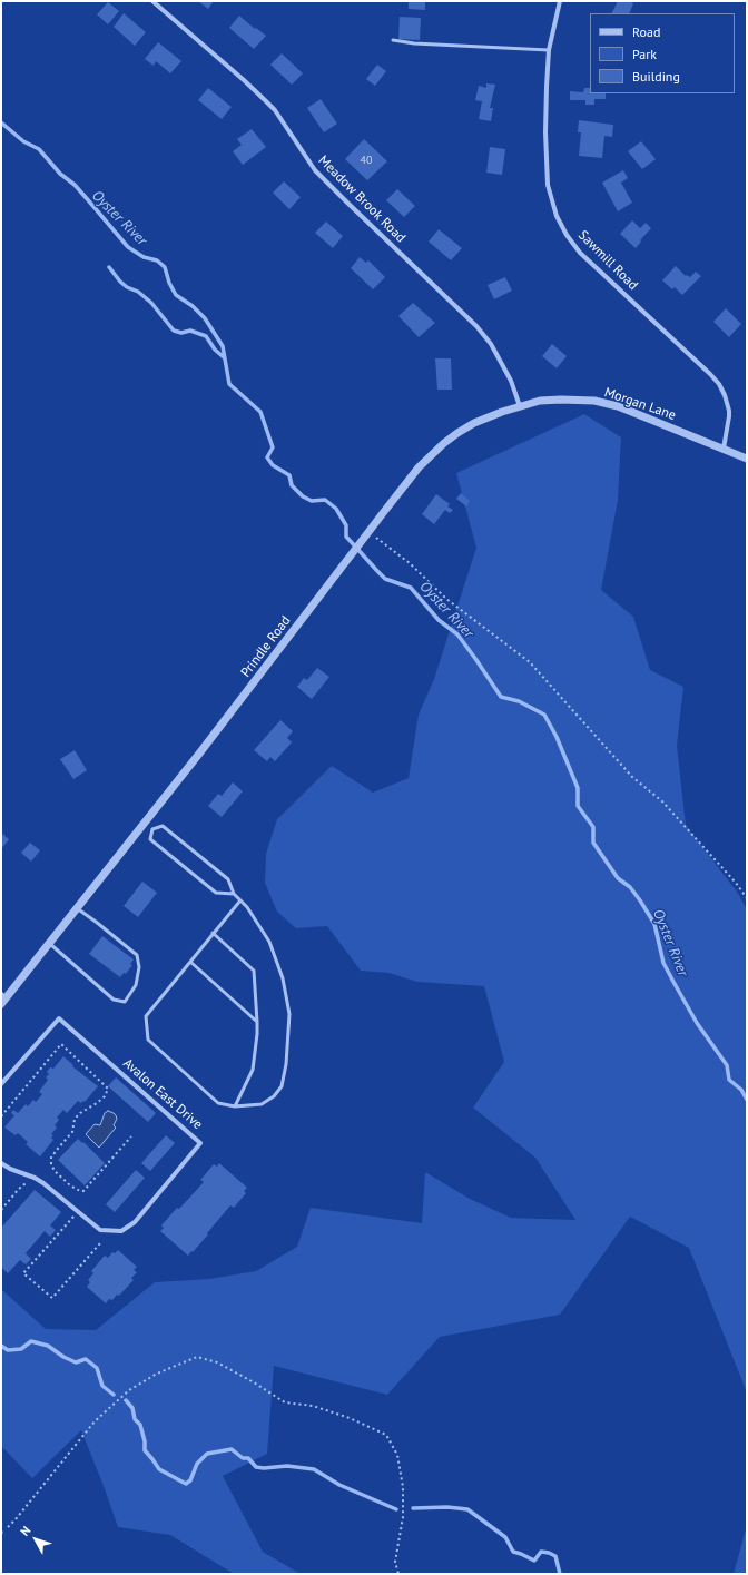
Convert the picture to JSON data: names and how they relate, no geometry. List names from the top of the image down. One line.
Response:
{"streets":{"street":["Meadow Brook Road","Sawmill Road","Morgan Lane","Prindle Road","Avalon East Drive"]},"crossings":[["Meadow Brook Road","Morgan Lane"],["Meadow Brook Road","Prindle Road"],["Sawmill Road","Morgan Lane"],["Morgan Lane","Prindle Road"]],"water":["Oyster River"],"house_numbers":["40"],"legend":["Road","Park","Building"],"north":"top left"}
